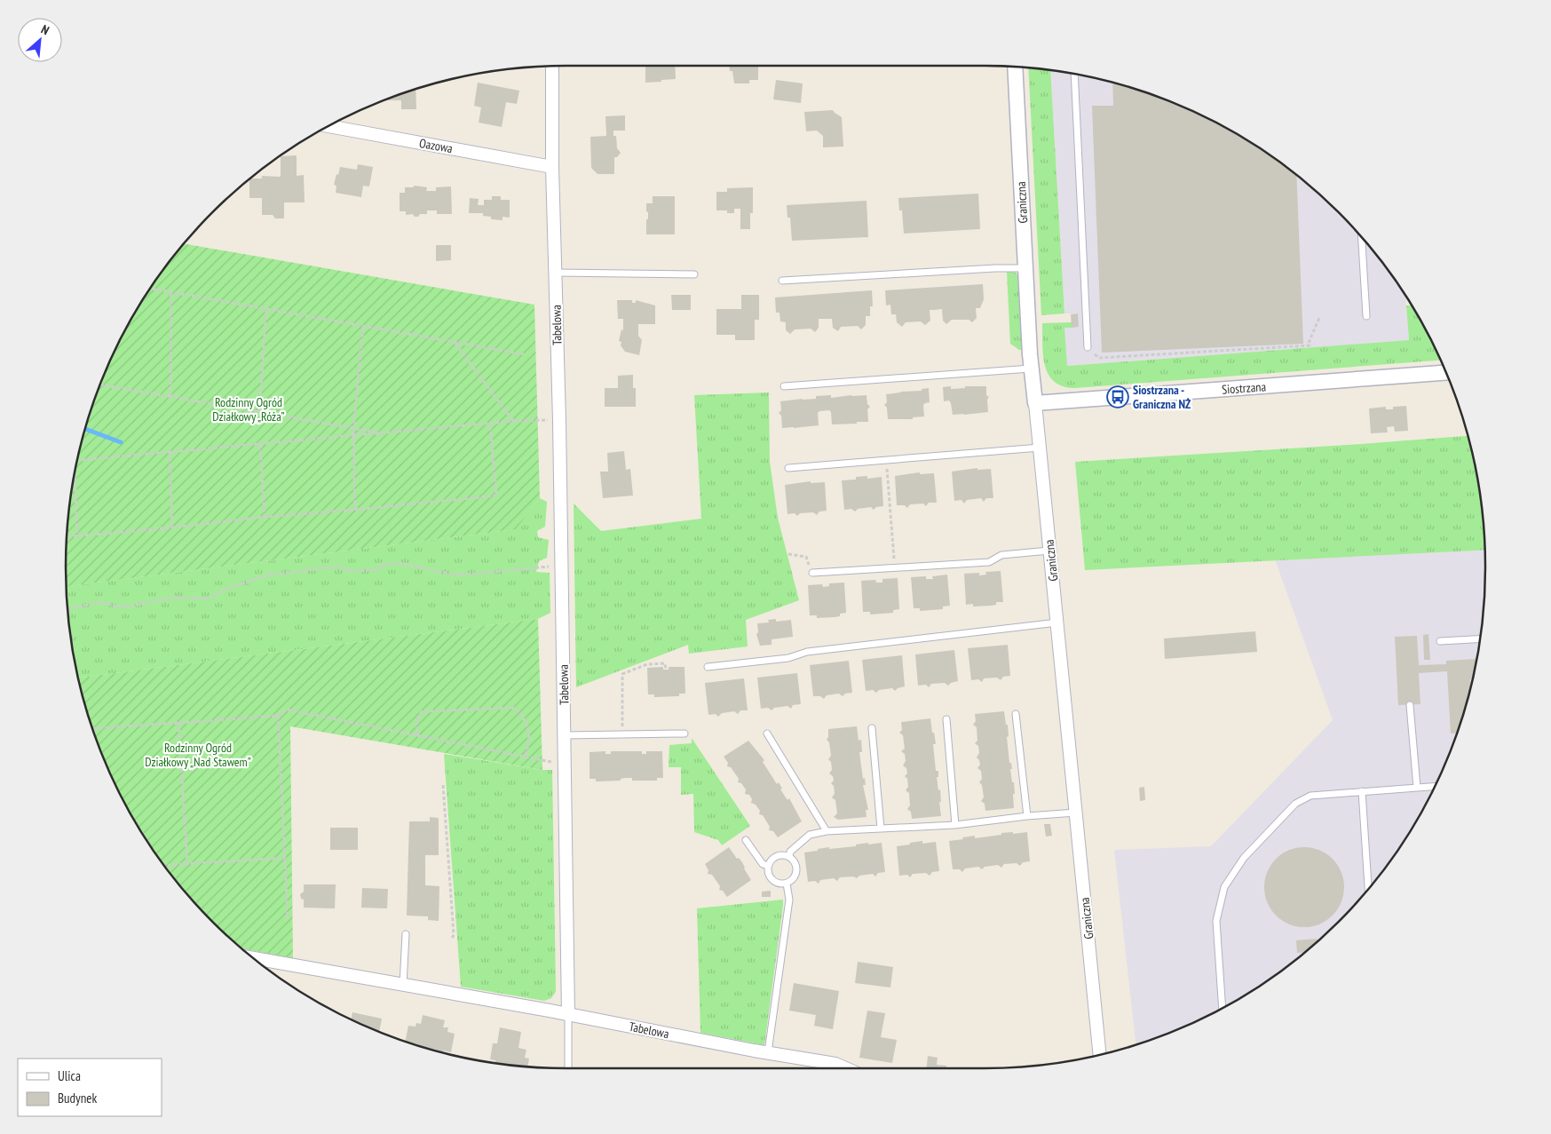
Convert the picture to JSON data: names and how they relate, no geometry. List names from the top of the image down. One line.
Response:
{"streets":{"street":["Oazowa","Graniczna","Tabelowa","Siostrzana"]},"crossings":[["Oazowa","Tabelowa"],["Graniczna","Siostrzana"]],"parks":["Rodzinny Ogród Działkowy „Róża”","Rodzinny Ogród Działkowy „Nad Stawem”"],"places":{"bus stop":["Siostrzana - Graniczna NŻ"]},"legend":["Ulica","Budynek"],"north":"top right"}
